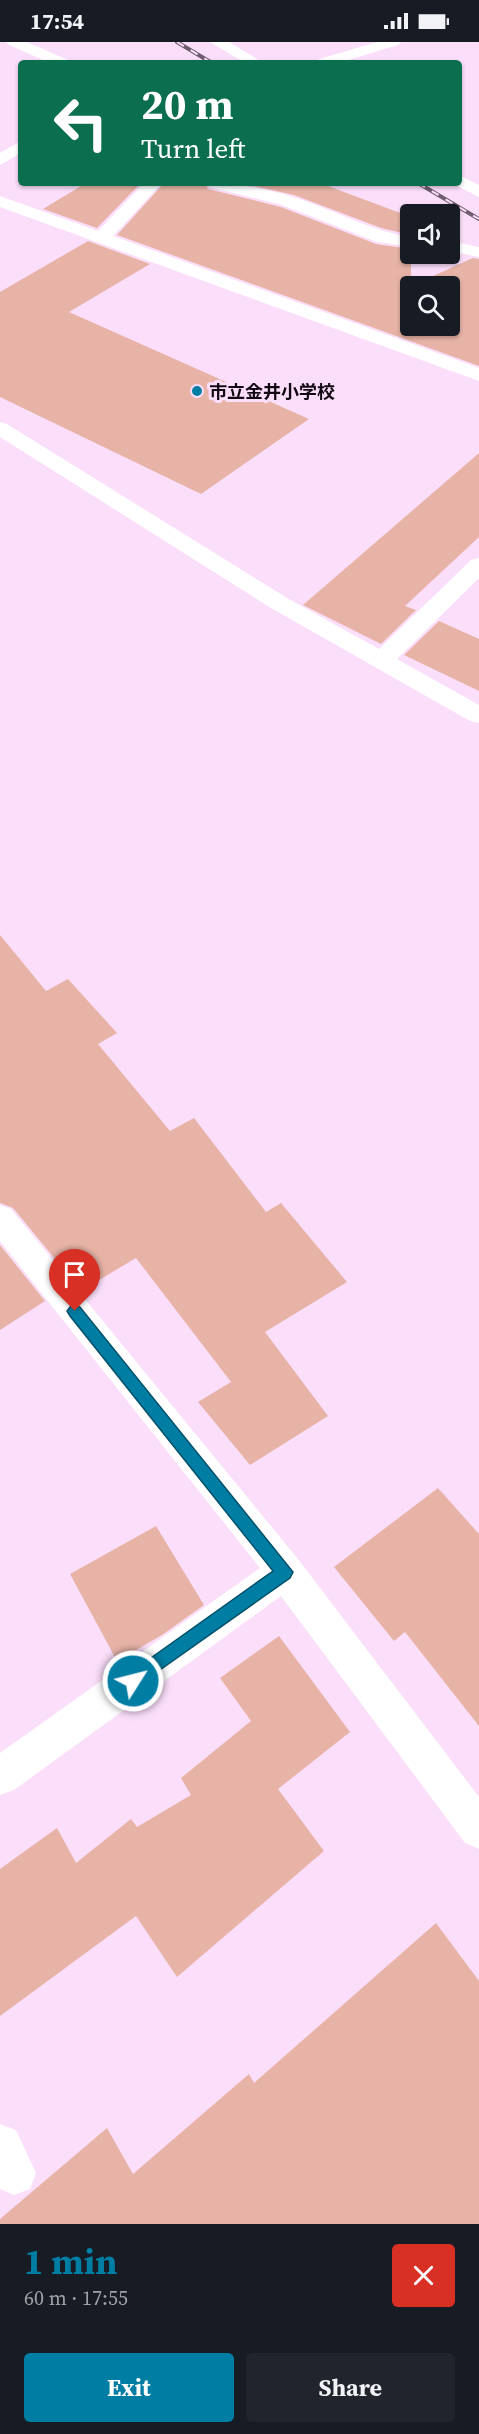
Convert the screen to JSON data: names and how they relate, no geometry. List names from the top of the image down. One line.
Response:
{"places":["市立金井小学校"],"page":{"status":"17:54","turn":["20 m","Turn left"],"heading":["1 min","60 m · 17:55"],"buttons":["Exit","Share"]}}
